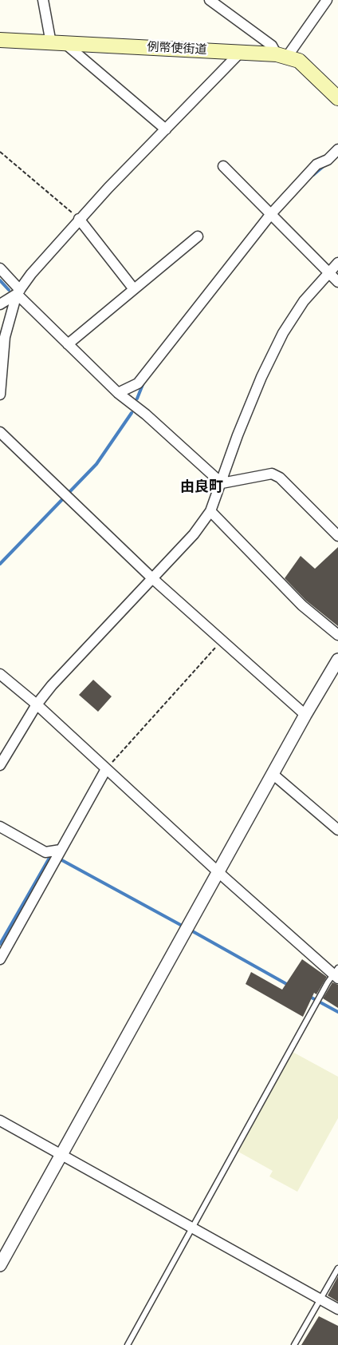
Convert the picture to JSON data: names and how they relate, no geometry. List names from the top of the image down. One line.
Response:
{"streets":{"main road":["例幣使街道"]},"districts":["由良町"]}
